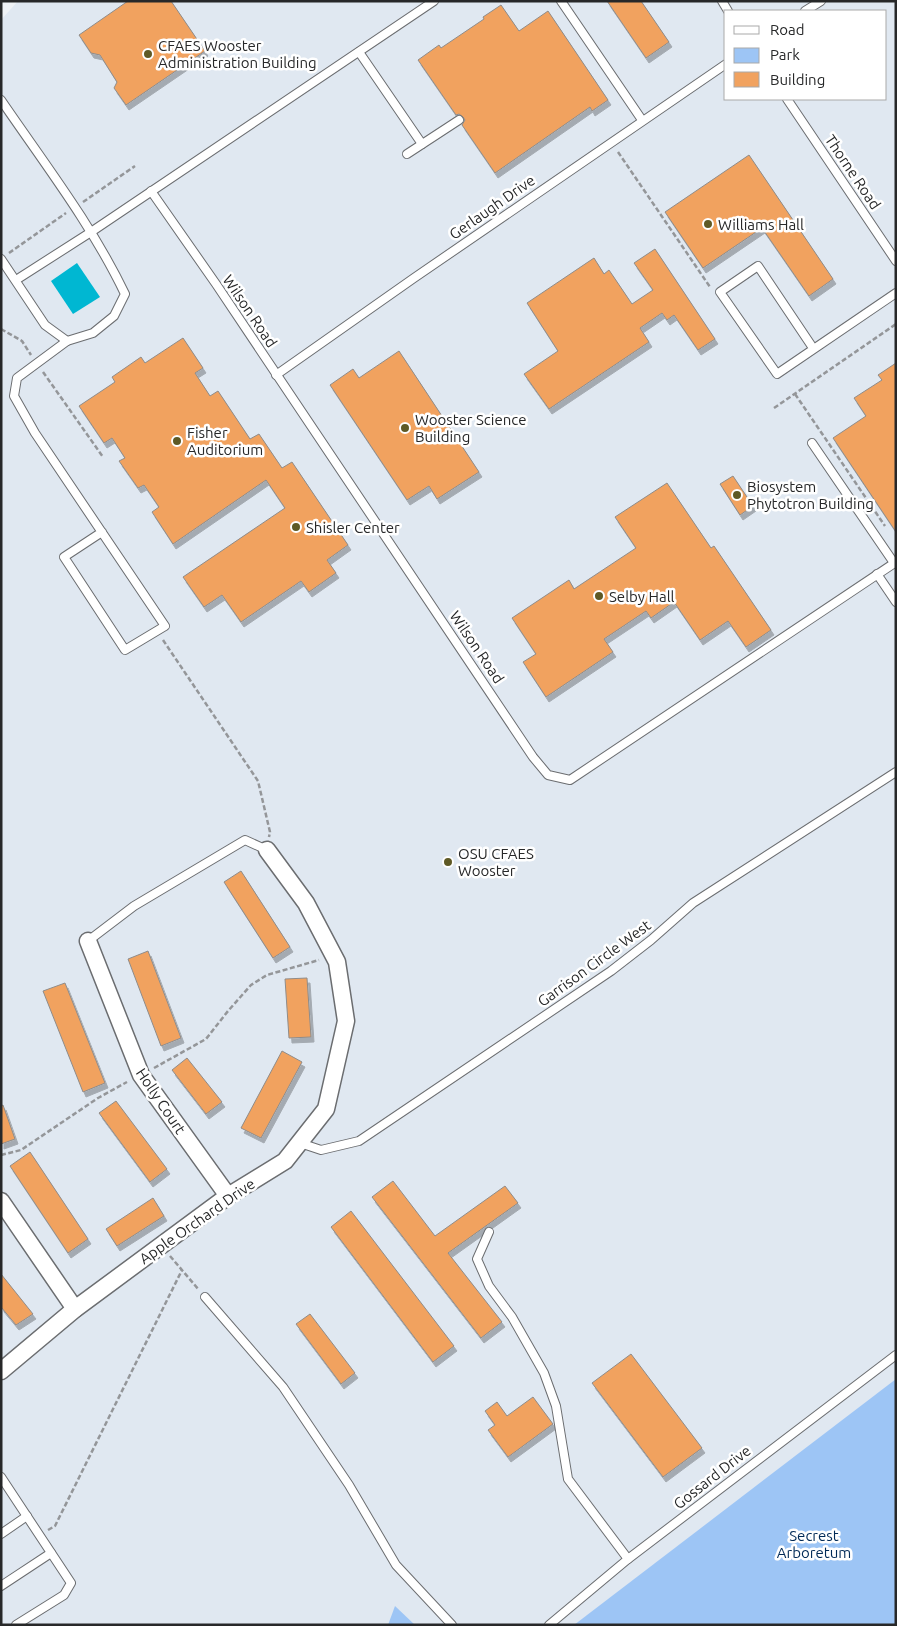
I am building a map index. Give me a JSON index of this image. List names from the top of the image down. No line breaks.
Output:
{"streets":{"street":["Holly Court","Apple Orchard Drive"],"lane":["Thorne Road","Gerlaugh Drive","Wilson Road","Garrison Circle West","Gossard Drive"]},"crossings":[["Gerlaugh Drive","Wilson Road"],["Garrison Circle West","Apple Orchard Drive"],["Holly Court","Apple Orchard Drive"]],"parks":["Secrest Arboretum"],"places":["CFAES Wooster Administration Building","Williams Hall","Wooster Science Building","Fisher Auditorium","Biosystem Phytotron Building","Shisler Center","Selby Hall","OSU CFAES Wooster"],"legend":["Road","Park","Building"]}
